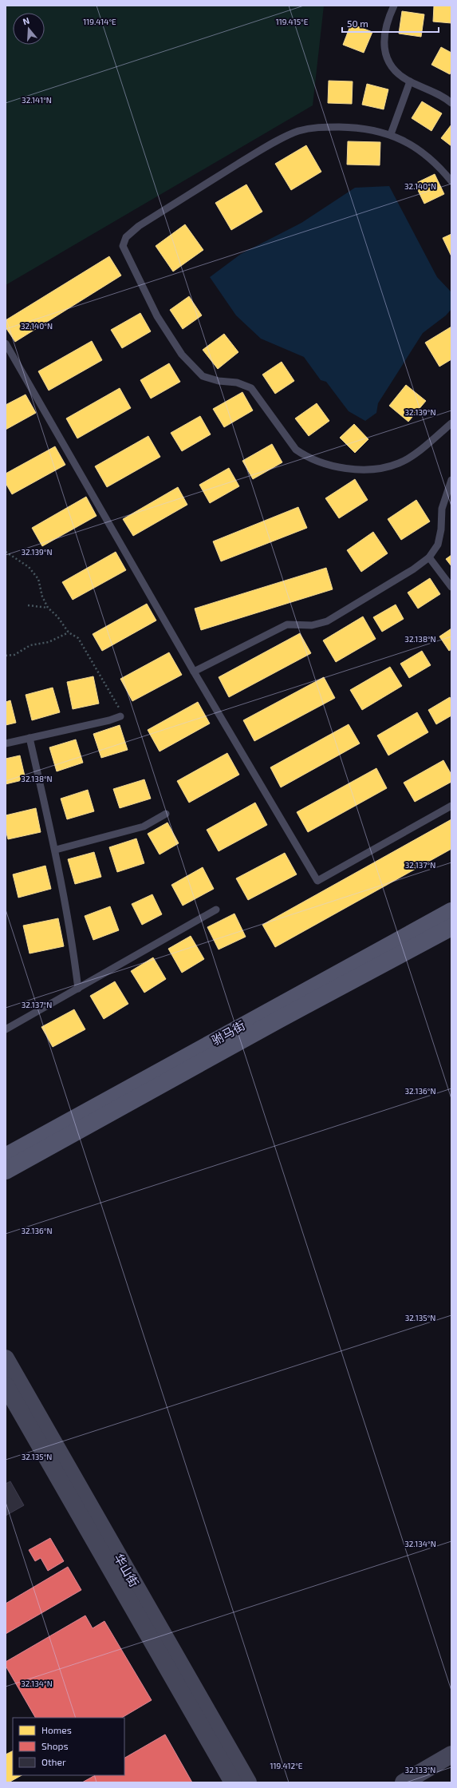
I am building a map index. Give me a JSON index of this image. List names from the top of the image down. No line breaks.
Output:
{"streets":{"main road":["驸马街"],"street":["华山街"]},"legend":["Homes","Shops","Other"],"scale_bar":"50 m","north":"top","coordinates":["119.414°E","119.415°E","32.141°N","32.140°N","32.139°N","32.138°N","32.137°N","32.136°N","32.135°N","32.134°N","119.412°E","32.133°N"]}
